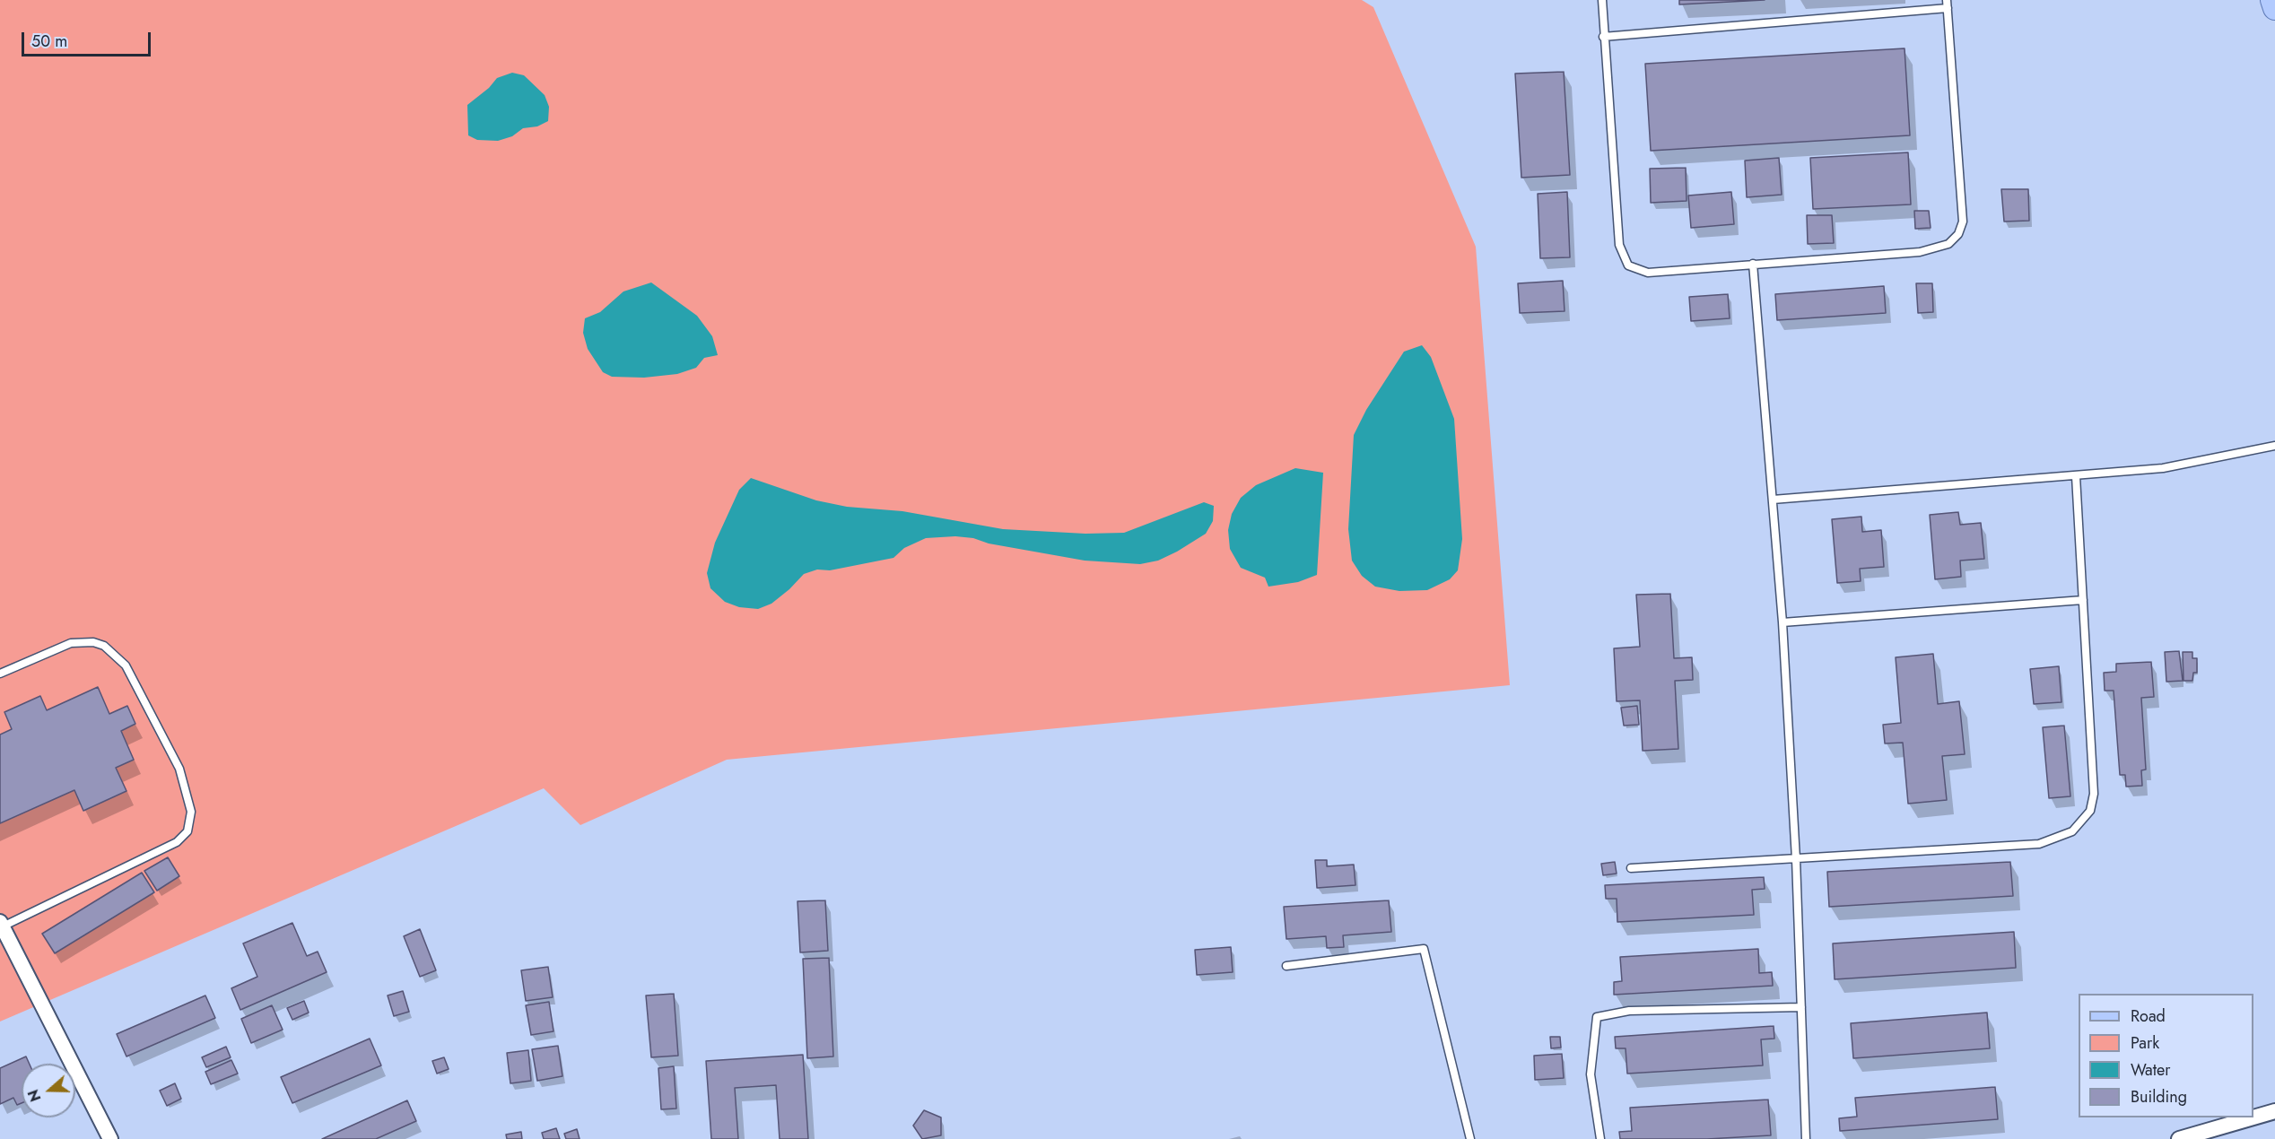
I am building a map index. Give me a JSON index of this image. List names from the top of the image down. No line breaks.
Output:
{"legend":["Road","Park","Water","Building"],"scale_bar":"50 m","north":"left"}
